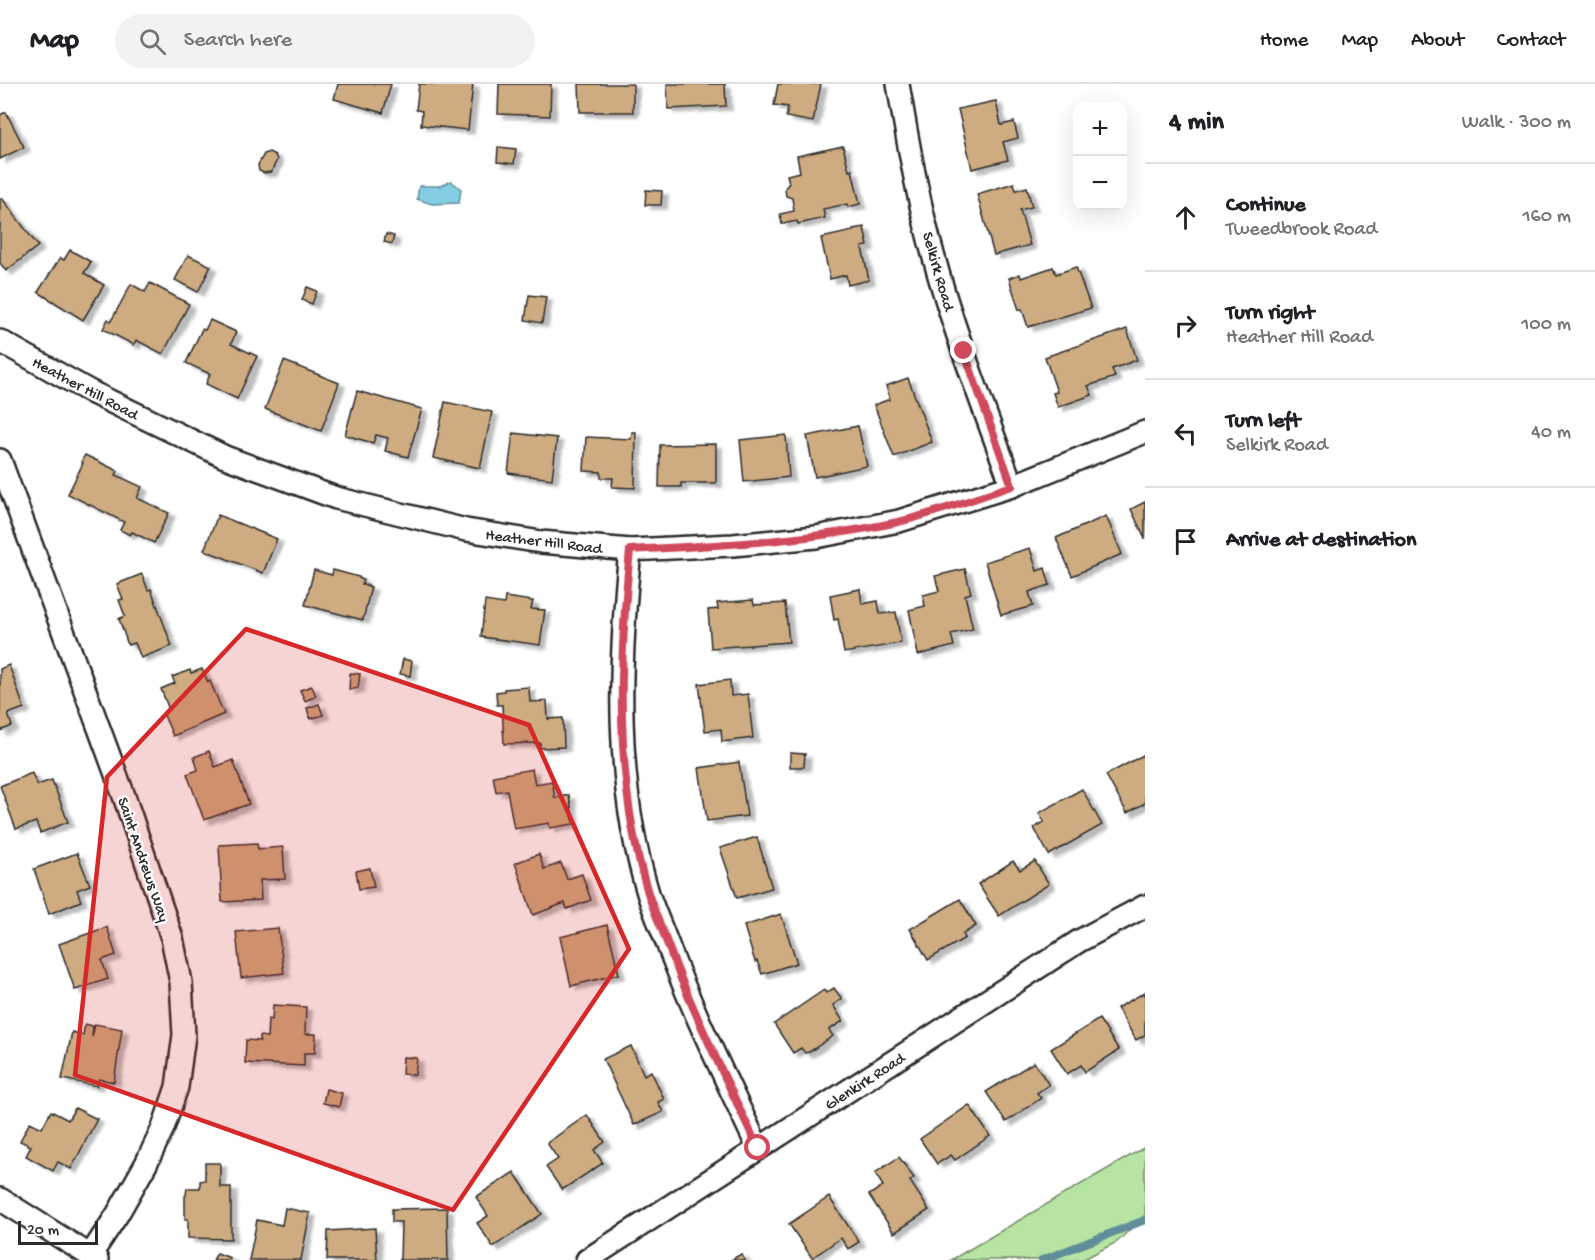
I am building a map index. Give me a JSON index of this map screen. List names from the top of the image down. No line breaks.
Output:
{"streets":{"street":["Selkirk Road","Heather Hill Road","Saint Andrews Way","Glenkirk Road"]},"crossings":[["Selkirk Road","Heather Hill Road"]],"scale_bar":"20 m","page":{"header":"Map","search":"Search here","nav":["Home","Map","About","Contact"],"heading":["4 min","Walk · 300 m"],"map_buttons":["+","−"],"list":[["Continue","Tweedbrook Road","160 m"],["Turn right","Heather Hill Road","100 m"],["Turn left","Selkirk Road","40 m"],"Arrive at destination"],"scale":"20 m"}}
